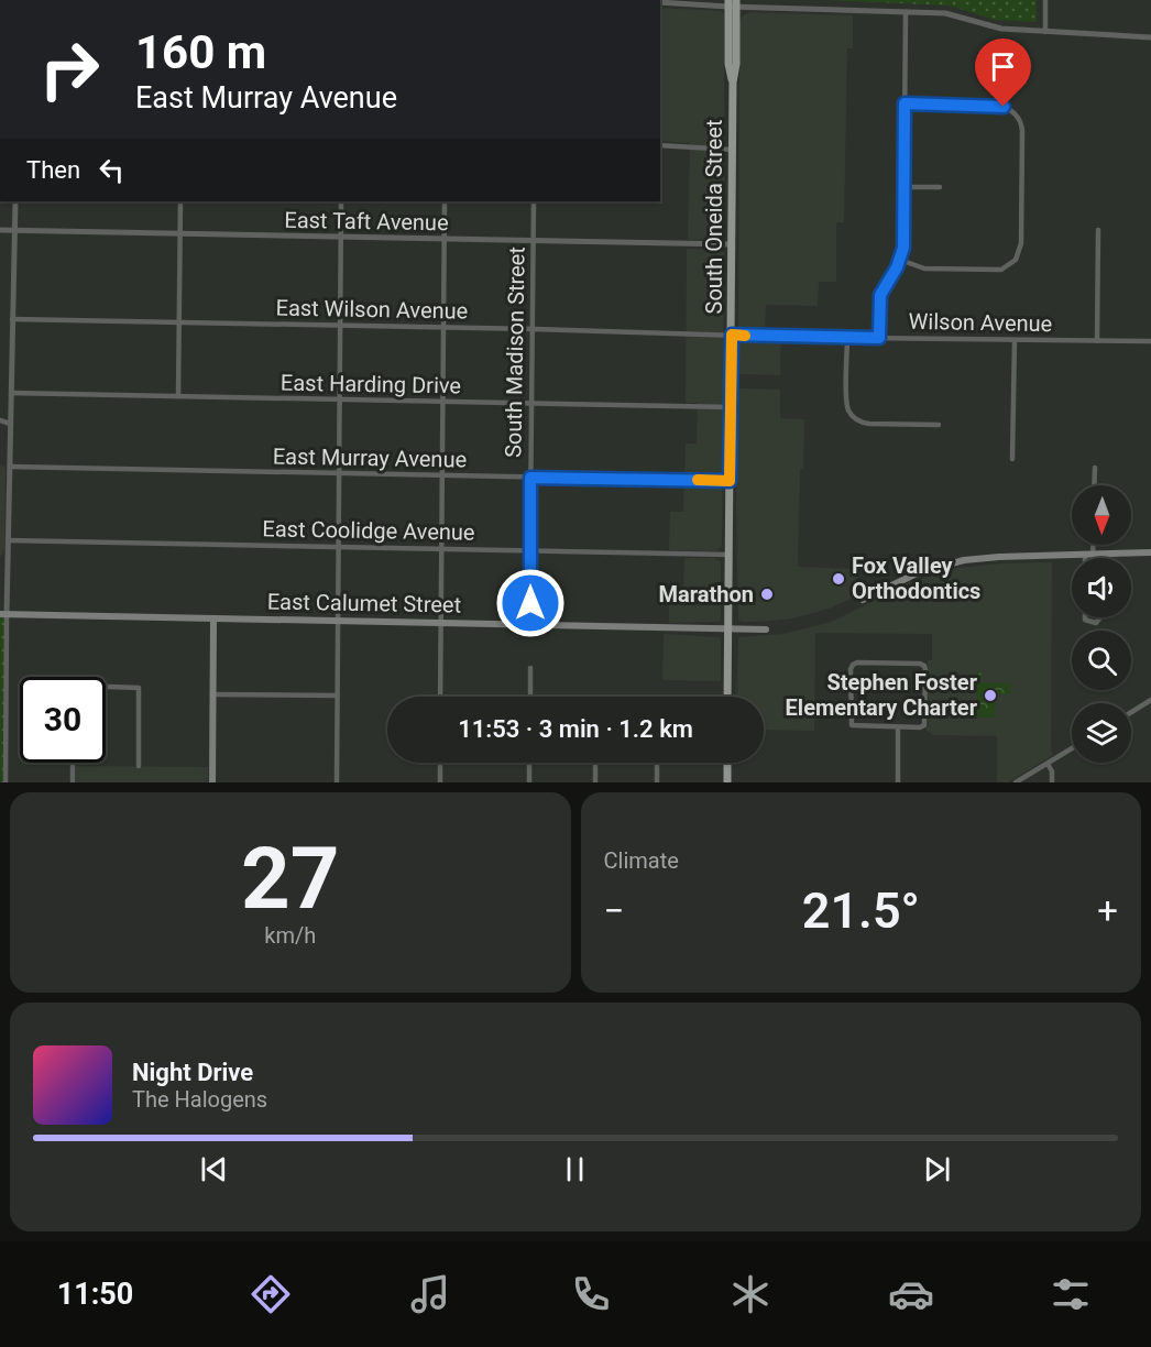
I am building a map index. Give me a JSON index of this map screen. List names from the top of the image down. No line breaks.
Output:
{"streets":{"main road":["South Oneida Street","East Calumet Street"],"street":["East Taft Avenue","East Wilson Avenue","Wilson Avenue","South Madison Street","East Harding Drive","East Murray Avenue","East Coolidge Avenue"]},"crossings":[["South Oneida Street","East Taft Avenue"],["South Oneida Street","East Wilson Avenue"],["South Oneida Street","Wilson Avenue"],["South Oneida Street","East Harding Drive"],["South Oneida Street","East Murray Avenue"],["South Oneida Street","East Coolidge Avenue"],["South Oneida Street","East Calumet Street"],["East Taft Avenue","South Madison Street"],["East Wilson Avenue","Wilson Avenue"],["East Wilson Avenue","South Madison Street"],["South Madison Street","East Harding Drive"],["South Madison Street","East Murray Avenue"],["South Madison Street","East Coolidge Avenue"],["South Madison Street","East Calumet Street"]],"places":["Fox Valley Orthodontics","Marathon","Stephen Foster Elementary Charter"],"north":"bottom","page":{"turn":["160 m","East Murray Avenue"],"then":"Then","limit":"30","trip":"11:53 · 3 min · 1.2 km","tile":[["27","km/h"],"Climate"],"heat":["−","21.5°","+"],"song":["Night Drive","The Halogens"],"tabs":"11:50"}}
